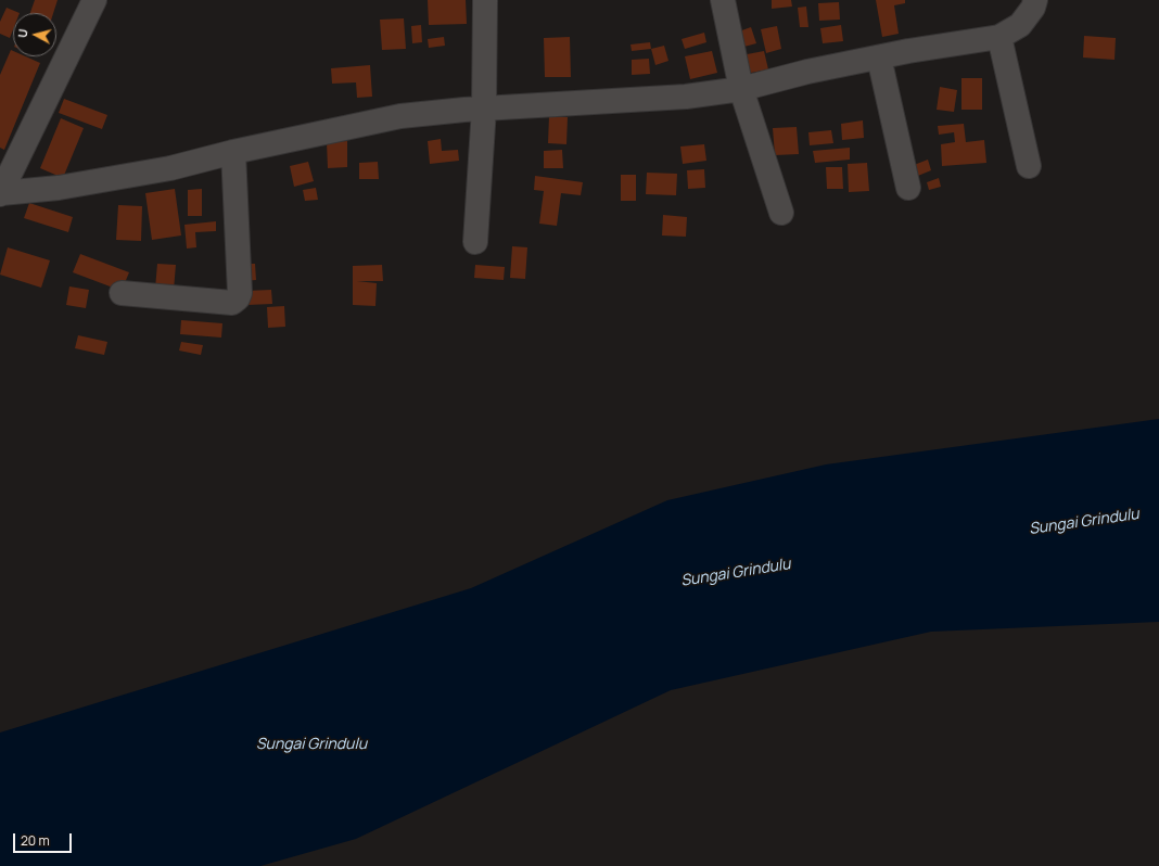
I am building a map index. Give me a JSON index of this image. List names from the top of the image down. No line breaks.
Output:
{"water":["Sungai Grindulu"],"scale_bar":"20 m","north":"left"}
